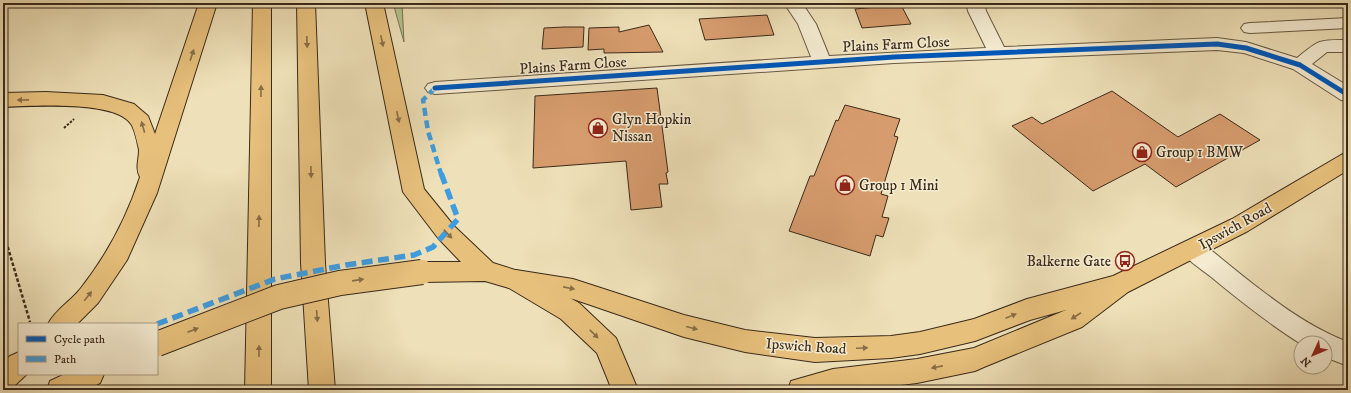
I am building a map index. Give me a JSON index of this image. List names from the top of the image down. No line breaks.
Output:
{"streets":{"main road":["Ipswich Road"],"street":["Plains Farm Close"]},"places":{"shop":["Glyn Hopkin Nissan","Group 1 BMW","Group 1 Mini"],"bus stop":["Balkerne Gate"]},"legend":["Cycle path","Path"],"north":"bottom left"}
